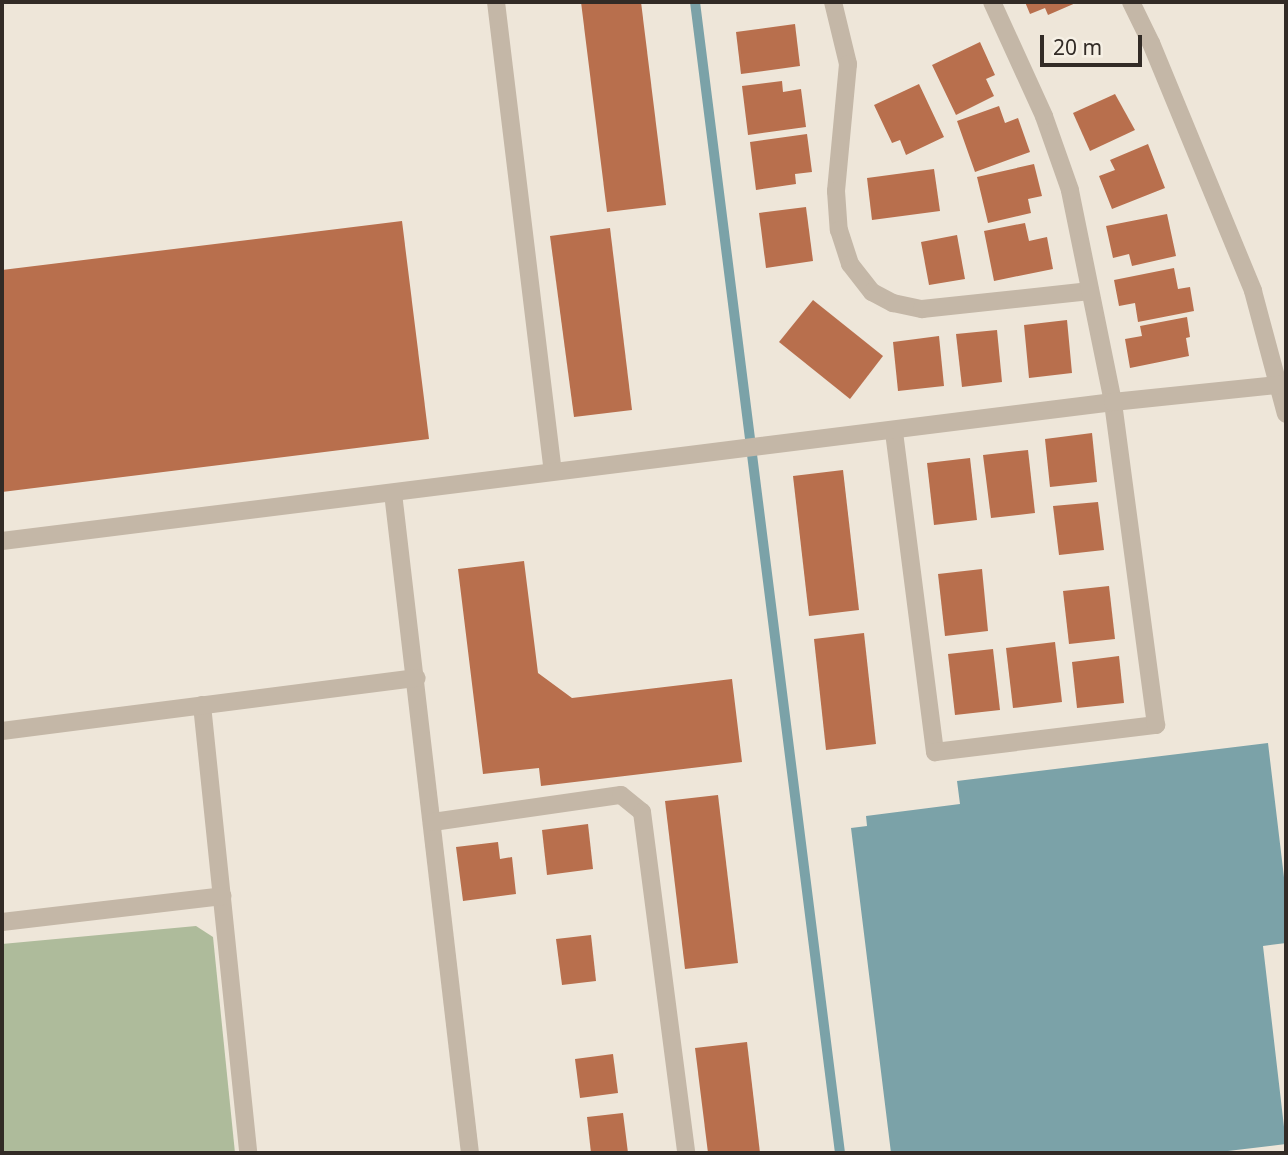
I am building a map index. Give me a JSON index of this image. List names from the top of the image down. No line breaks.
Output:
{"scale_bar":"20 m"}
